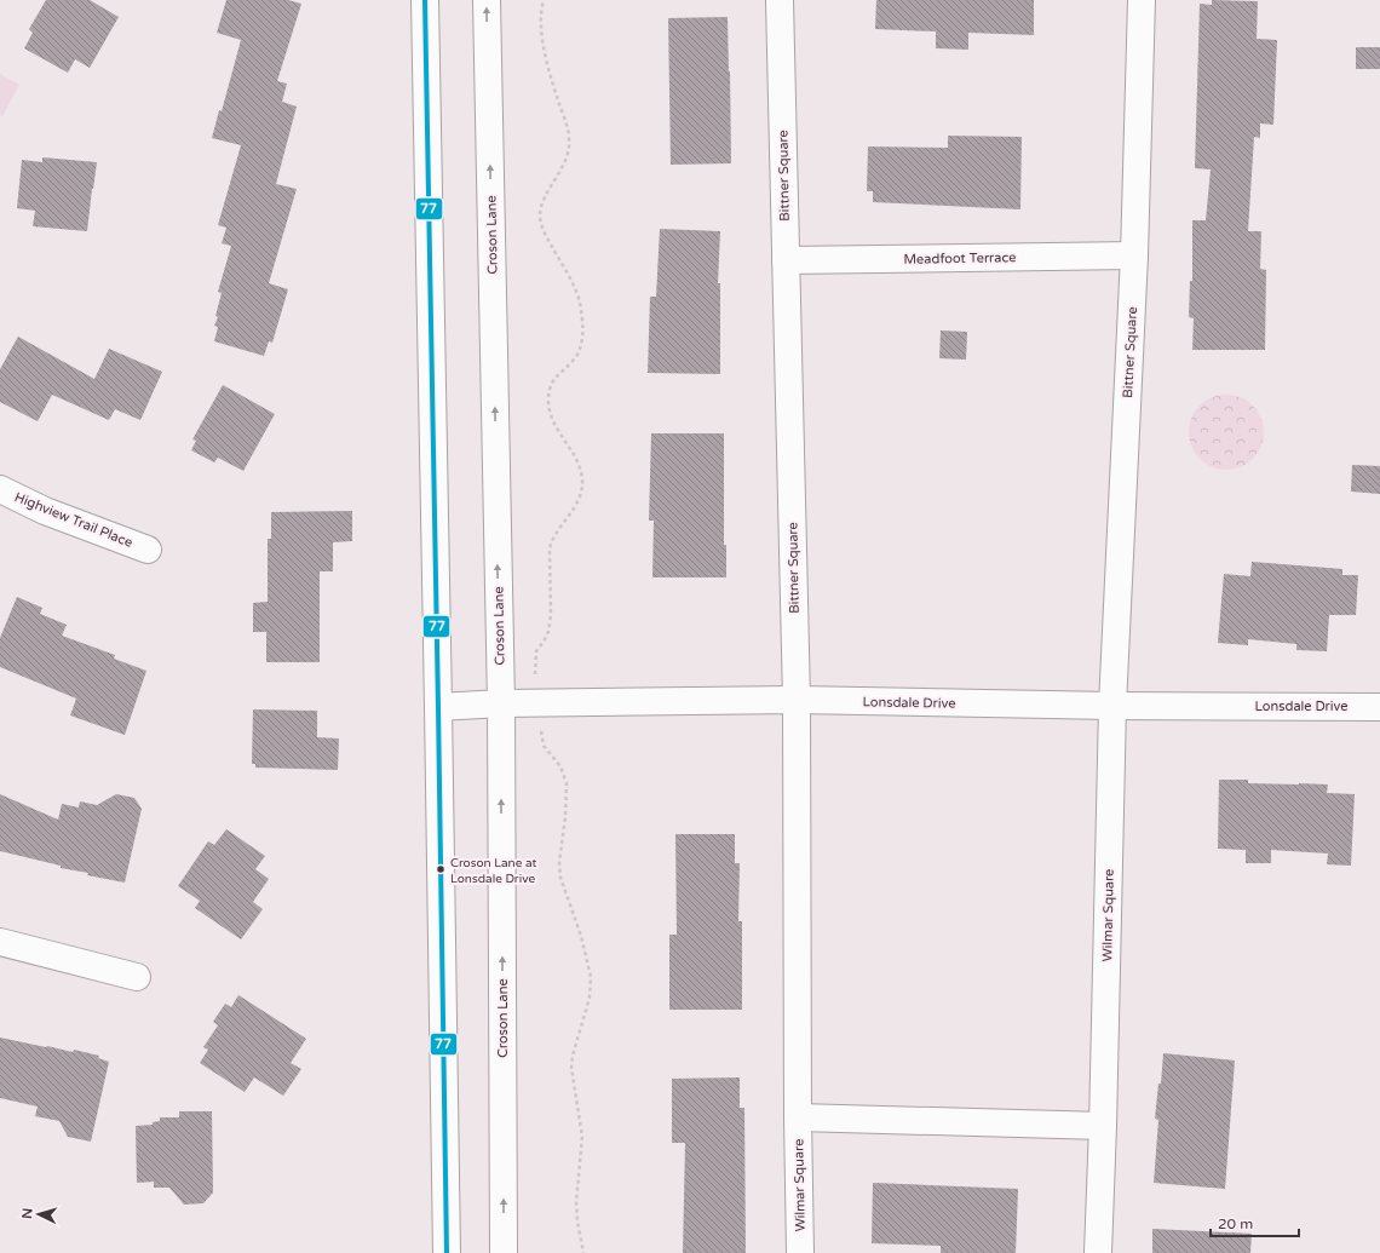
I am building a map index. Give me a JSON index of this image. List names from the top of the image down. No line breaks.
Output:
{"streets":{"street":["Bittner Square","Croson Lane","Meadfoot Terrace","Highview Trail Place","Lonsdale Drive","Wilmar Square"]},"crossings":[["Bittner Square","Meadfoot Terrace"],["Bittner Square","Lonsdale Drive"],["Bittner Square","Wilmar Square"],["Croson Lane","Lonsdale Drive"],["Lonsdale Drive","Wilmar Square"]],"places":["Croson Lane at Lonsdale Drive"],"lines":["transit line 77"],"scale_bar":"20 m","north":"left"}
